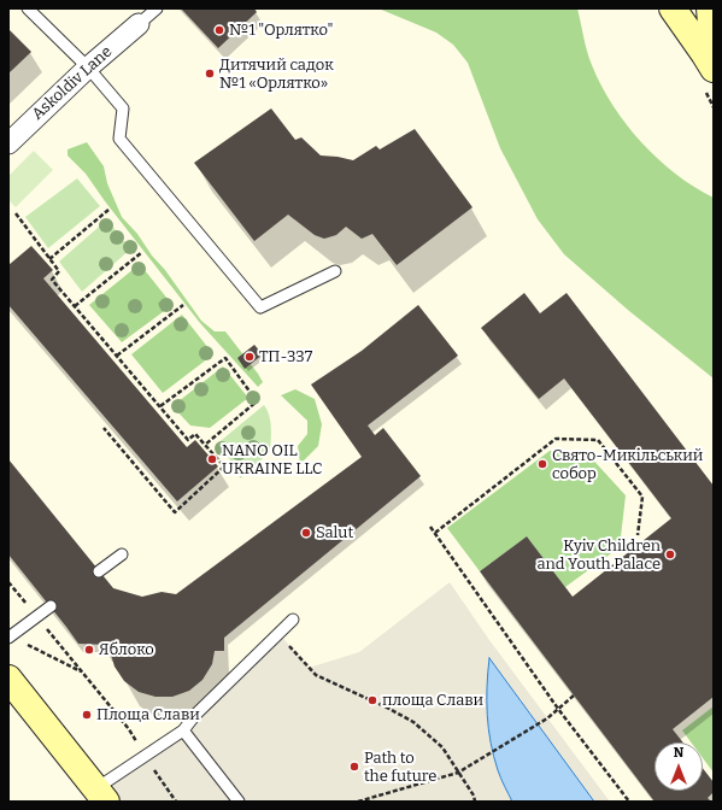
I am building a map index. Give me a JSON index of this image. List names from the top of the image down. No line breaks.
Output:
{"streets":{"street":["Askoldiv Lane"]},"places":["№1 \"Орлятко\"","Дитячий садок №1 «Орлятко»","ТП-337","NANO OIL UKRAINE LLC","Свято-Микільський собор","Salut","Kyiv Children and Youth Palace","Яблоко","площа Слави","Площа Слави","Path to the future"],"north":"top"}
